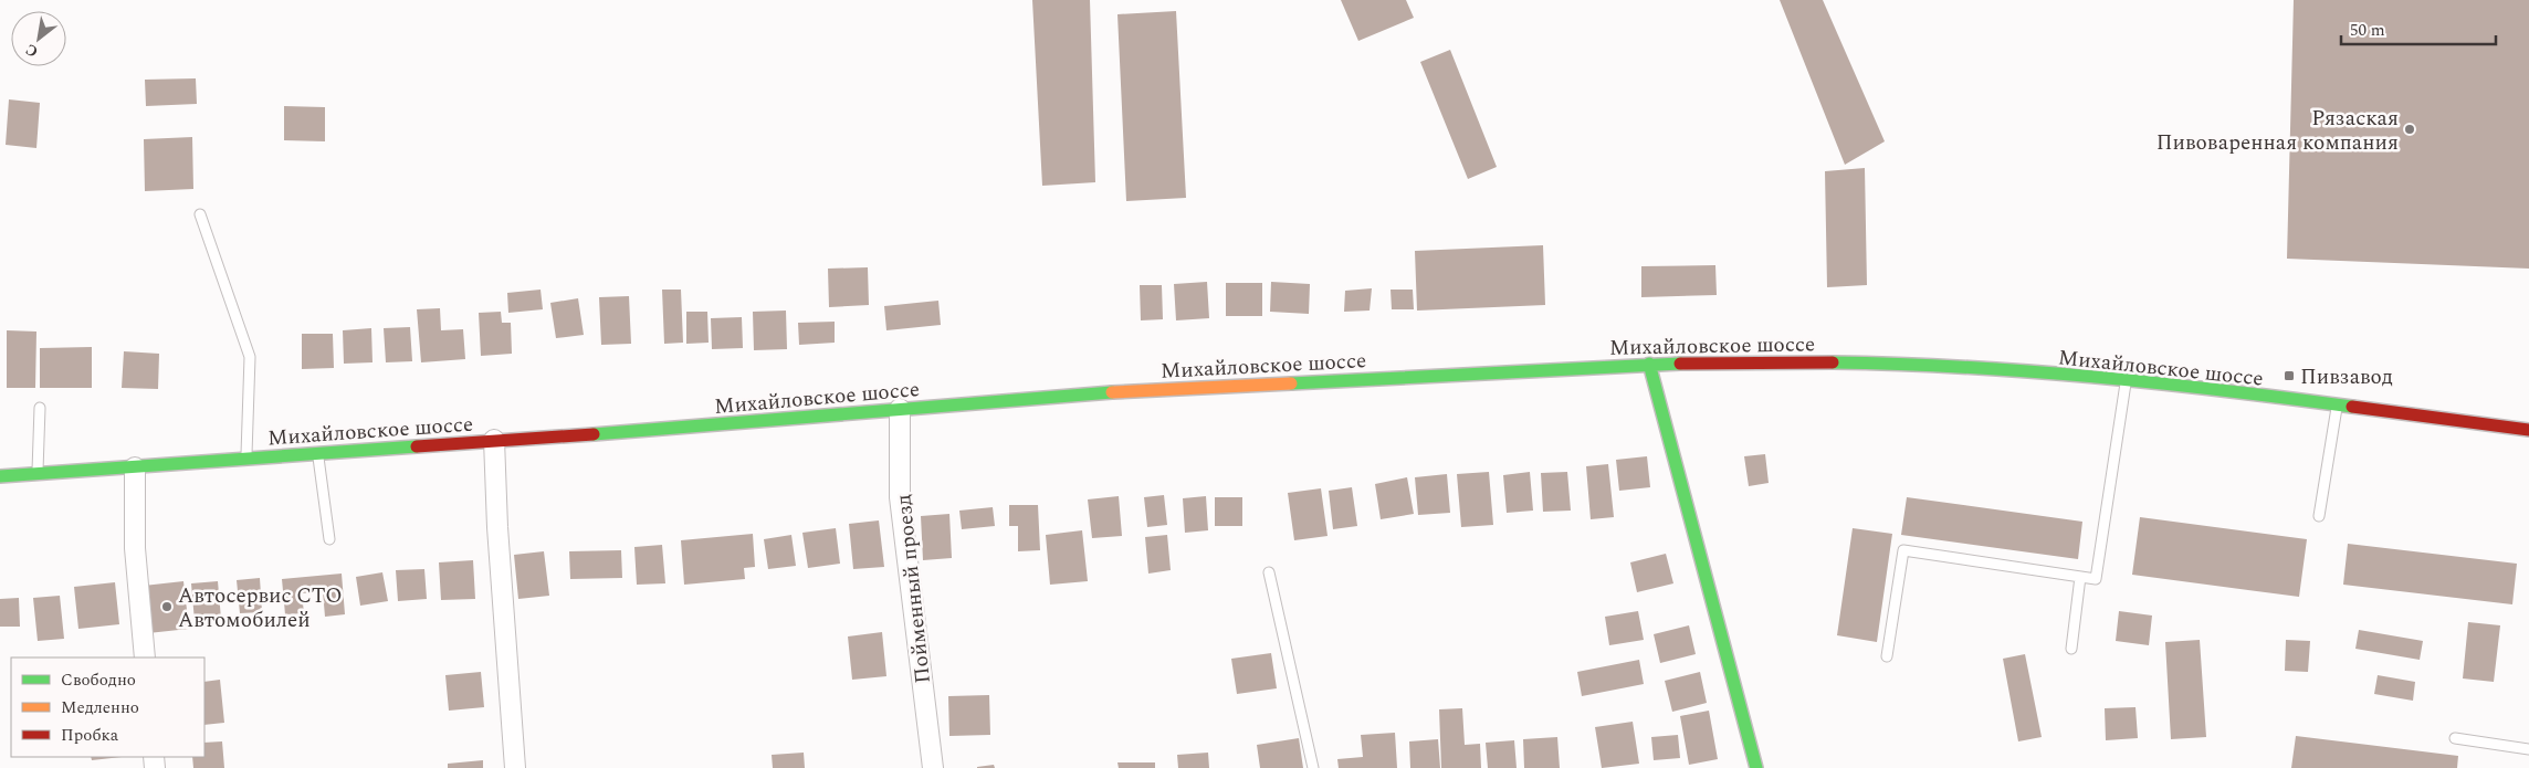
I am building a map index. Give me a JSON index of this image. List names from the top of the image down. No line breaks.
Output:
{"streets":{"main road":["Михайловское шоссе"],"street":["Пойменный проезд"]},"crossings":[["Михайловское шоссе","Пойменный проезд"]],"places":{"other":["Рязаская Пивоваренная компания","Автосервис СТО Автомобилей"],"transit":["Пивзавод"]},"legend":["Свободно","Медленно","Пробка"],"scale_bar":"50 m","north":"bottom left"}
